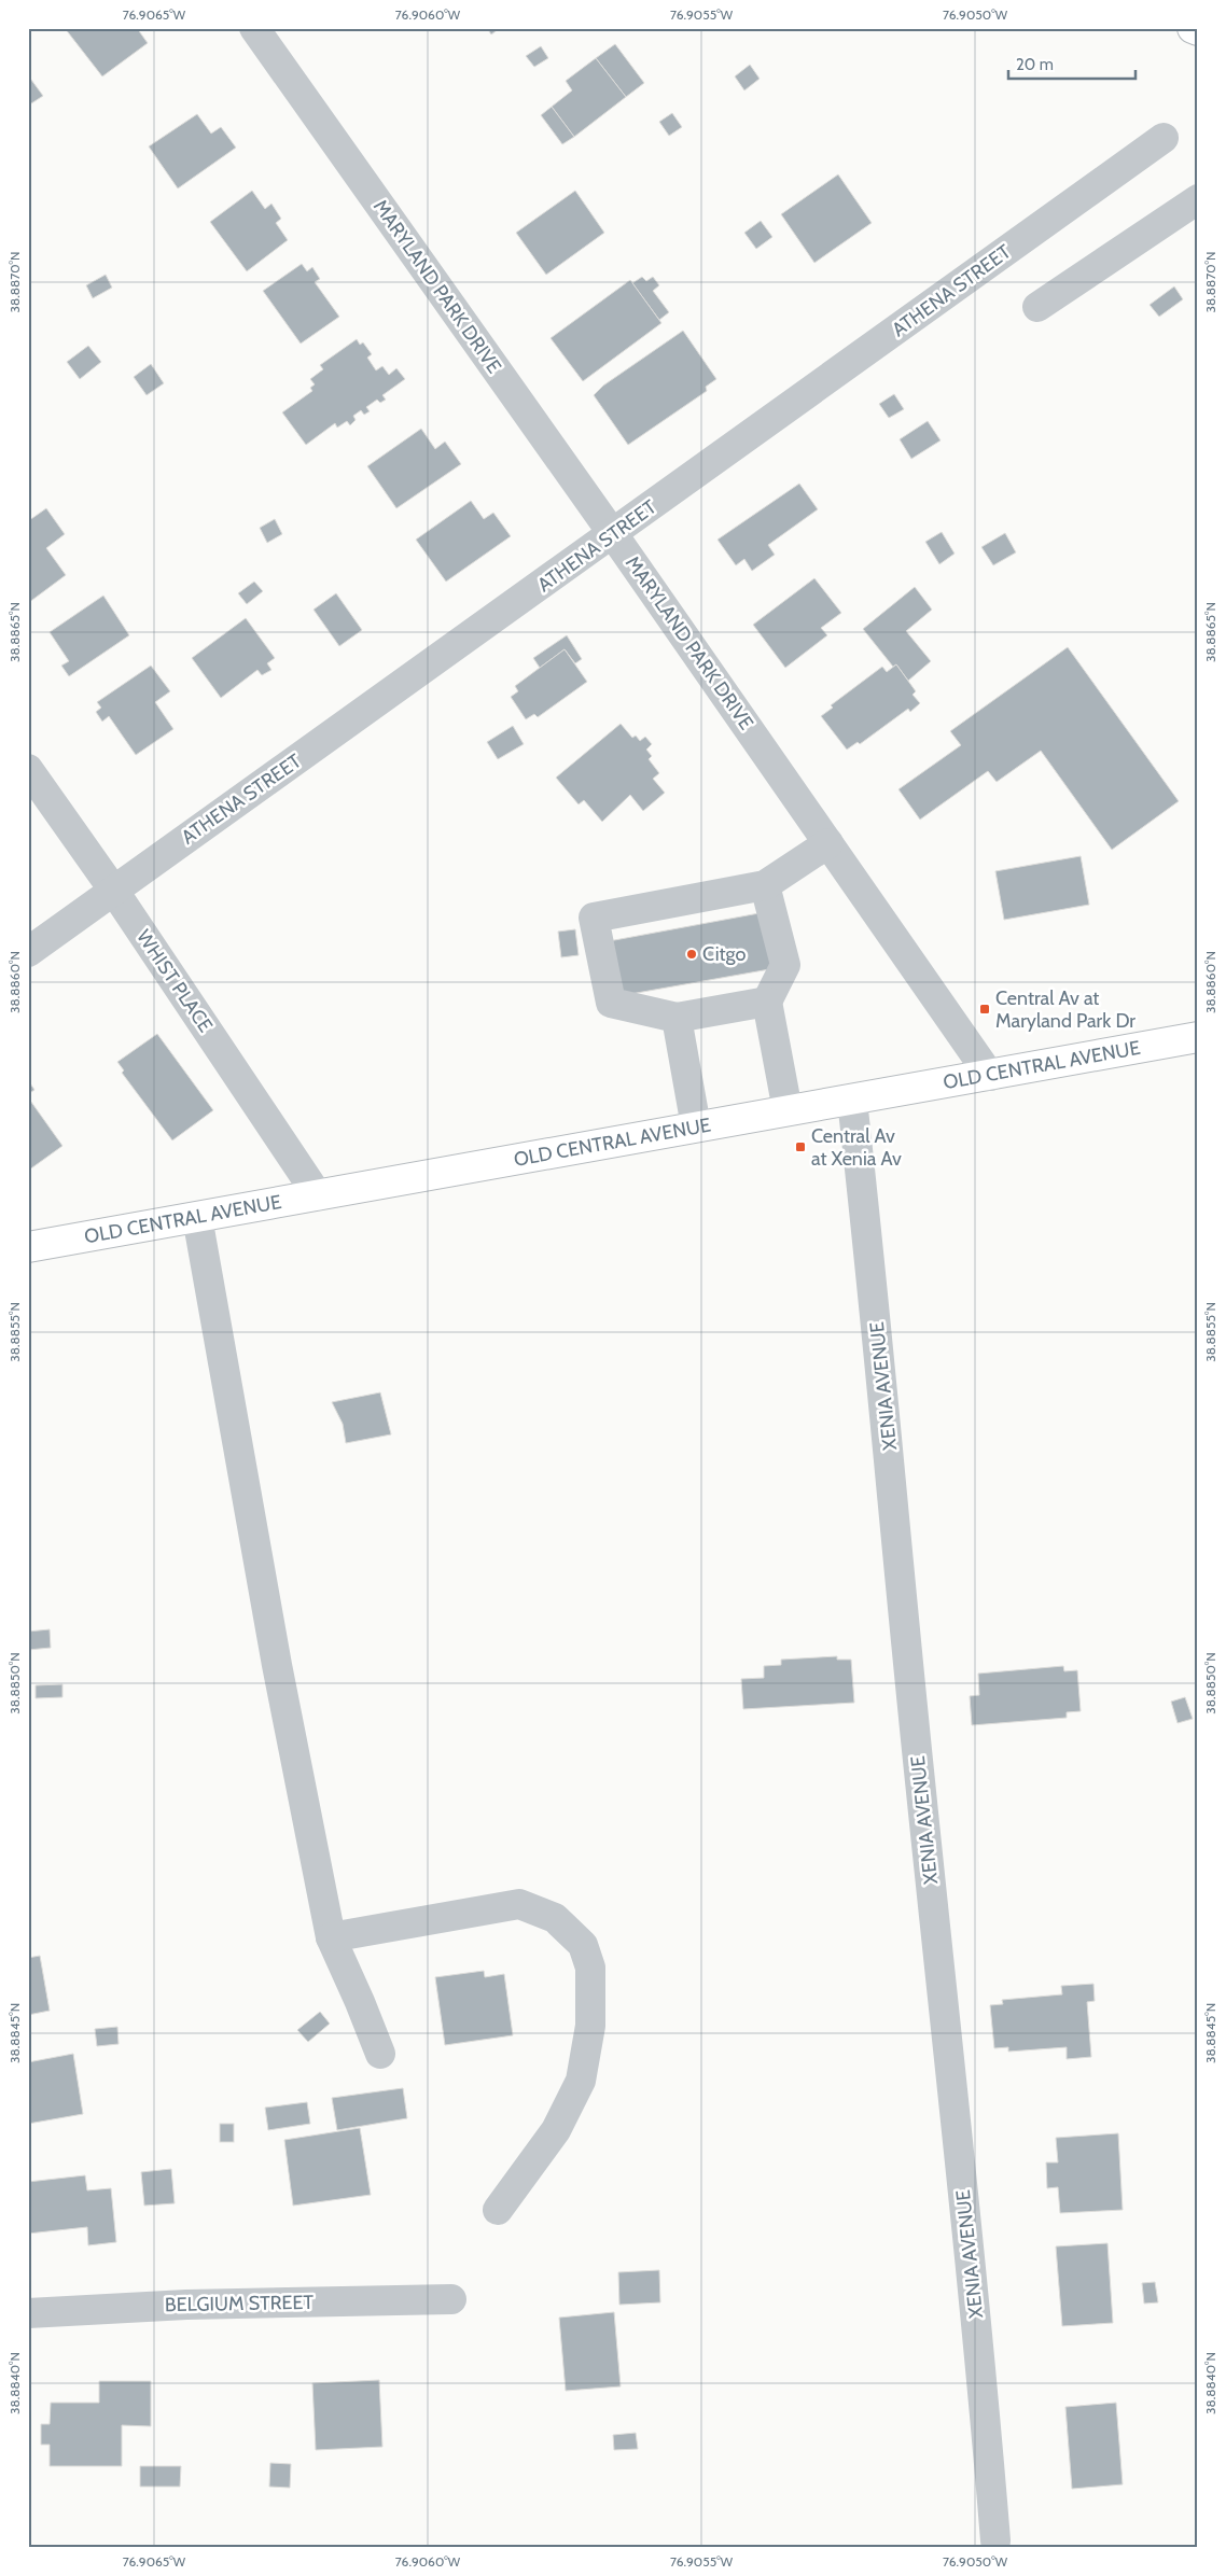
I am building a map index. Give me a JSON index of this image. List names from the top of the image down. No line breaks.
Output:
{"streets":{"main road":["OLD CENTRAL AVENUE"],"street":["MARYLAND PARK DRIVE","ATHENA STREET","WHIST PLACE","XENIA AVENUE","BELGIUM STREET"]},"crossings":[["MARYLAND PARK DRIVE","ATHENA STREET"],["MARYLAND PARK DRIVE","OLD CENTRAL AVENUE"],["ATHENA STREET","WHIST PLACE"],["WHIST PLACE","OLD CENTRAL AVENUE"],["OLD CENTRAL AVENUE","XENIA AVENUE"]],"places":{"other":["Citgo"],"transit":["Central Av at Maryland Park Dr","Central Av at Xenia Av"]},"scale_bar":"20 m","coordinates":["76.9065°W","76.9060°W","76.9055°W","76.9050°W","38.8870°N","38.8865°N","38.8860°N","38.8855°N","38.8850°N","38.8845°N","38.8840°N"]}
